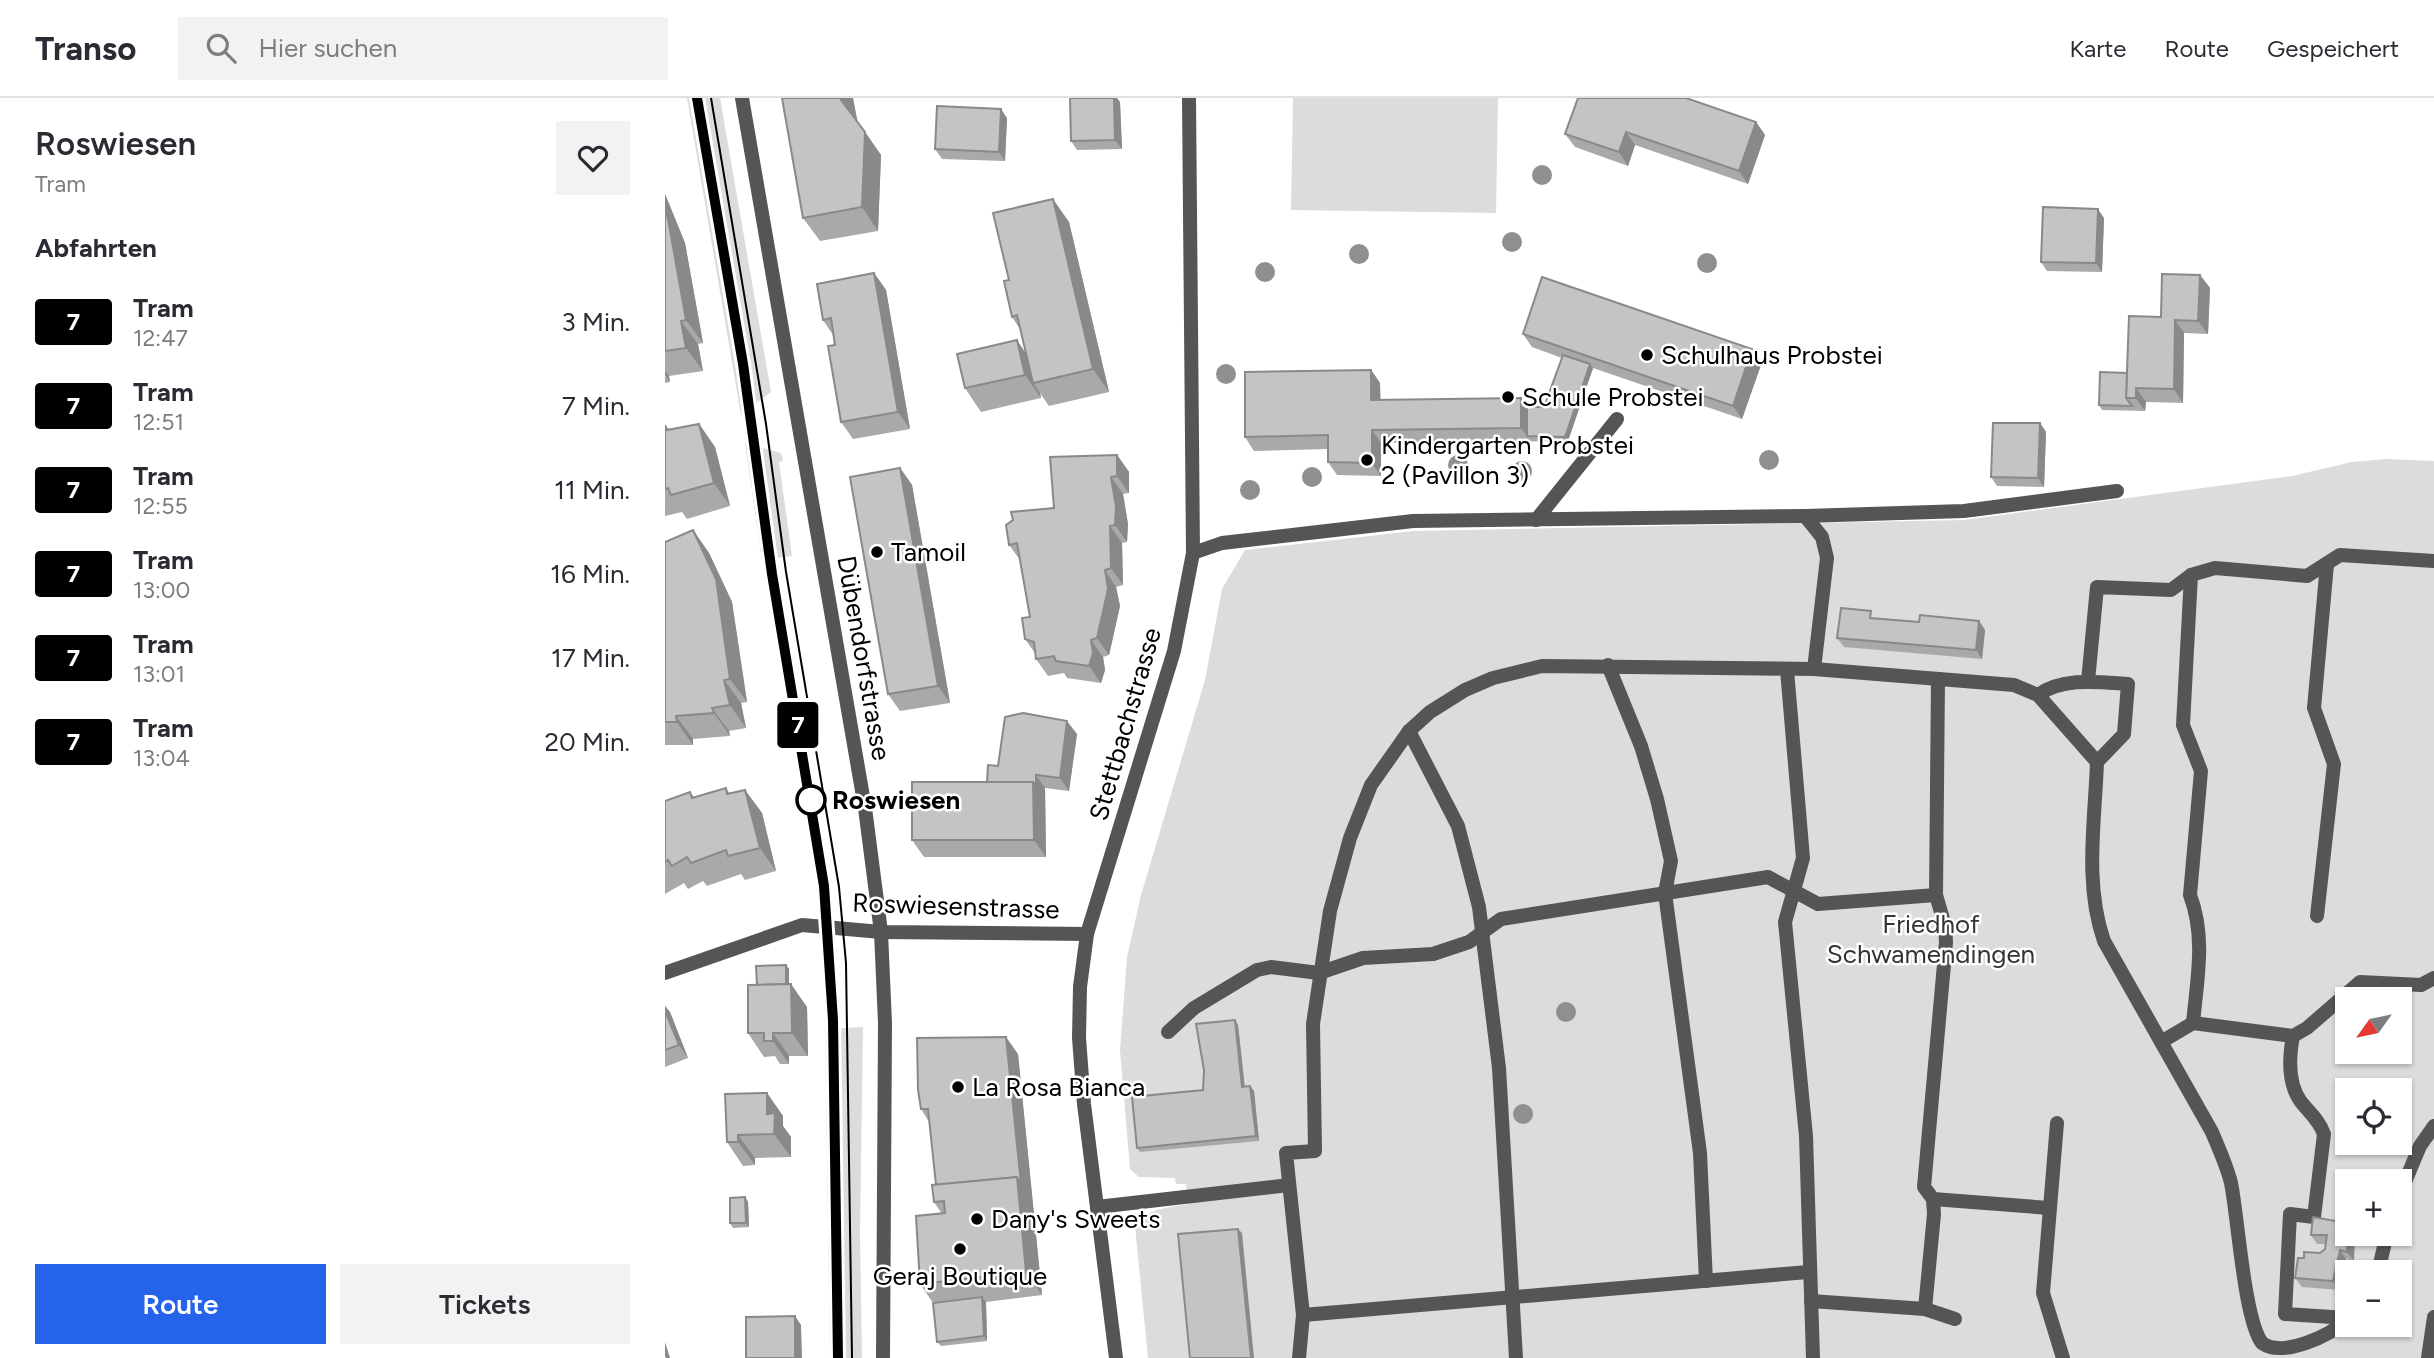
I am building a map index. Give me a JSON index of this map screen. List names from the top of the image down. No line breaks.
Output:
{"streets":{"street":["Dübendorfstrasse","Stettbachstrasse","Roswiesenstrasse"]},"crossings":[["Dübendorfstrasse","Roswiesenstrasse"],["Stettbachstrasse","Roswiesenstrasse"]],"parks":["Friedhof Schwamendingen"],"places":["Schulhaus Probstei","Schule Probstei","Kindergarten Probstei 2 (Pavillon 3)","Tamoil","Roswiesen","La Rosa Bianca","Dany's Sweets","Geraj Boutique"],"lines":["tram line 7"],"north":"bottom left","page":{"header":"Transo","search":"Hier suchen","nav":["Karte","Route","Gespeichert"],"heading":[["Roswiesen","Tram"],"Abfahrten"],"on_map":"7","list":[{"mark":"7","name":"Tram","note":"12:47","value":"3 Min."},{"mark":"7","name":"Tram","note":"12:51","value":"7 Min."},{"mark":"7","name":"Tram","note":"12:55","value":"11 Min."},{"mark":"7","name":"Tram","note":"13:00","value":"16 Min."},{"mark":"7","name":"Tram","note":"13:01","value":"17 Min."},{"mark":"7","name":"Tram","note":"13:04","value":"20 Min."}],"map_buttons":["+","−"],"buttons":["Route","Tickets"]}}
